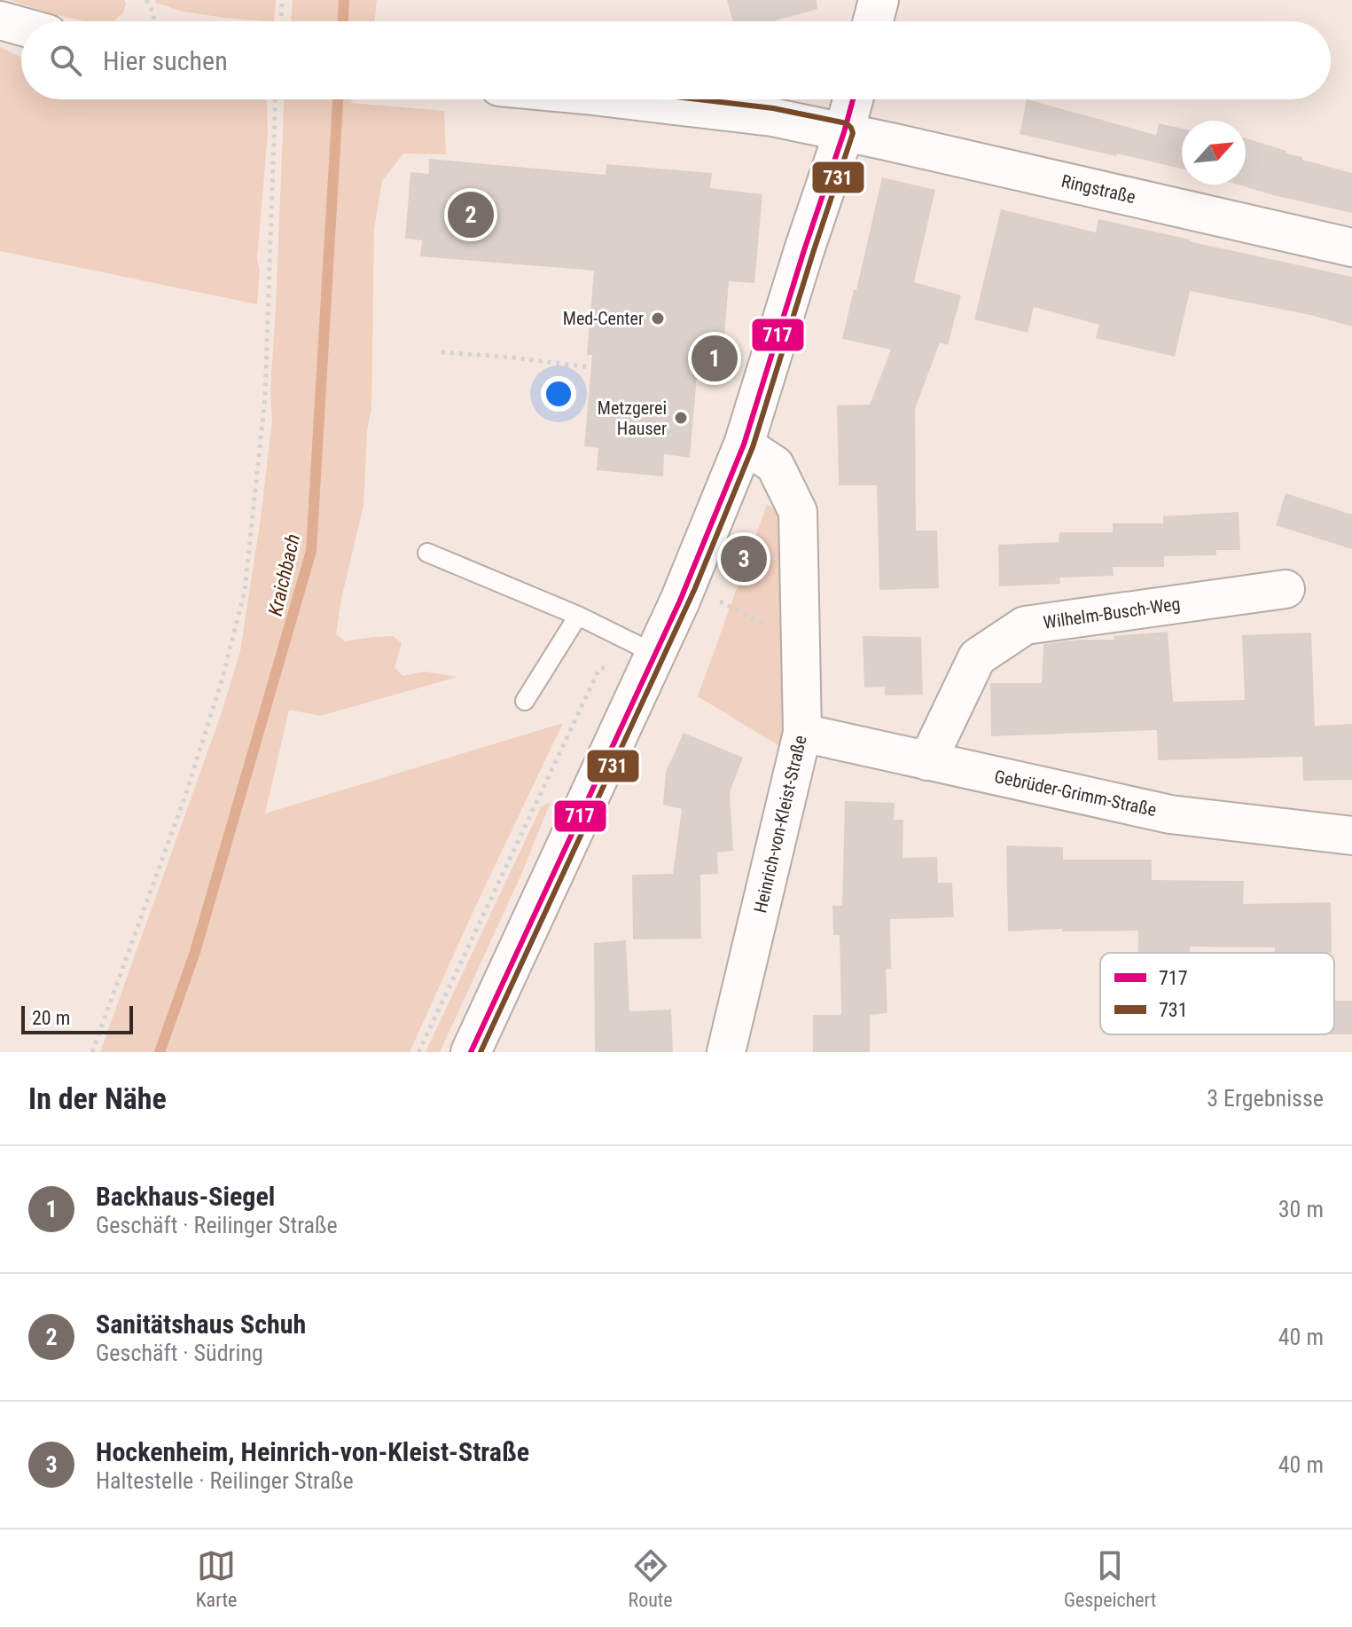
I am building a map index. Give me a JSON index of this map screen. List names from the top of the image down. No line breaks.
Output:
{"streets":{"street":["Ringstraße","Wilhelm-Busch-Weg","Gebrüder-Grimm-Straße","Heinrich-von-Kleist-Straße"]},"crossings":[["Wilhelm-Busch-Weg","Gebrüder-Grimm-Straße"],["Gebrüder-Grimm-Straße","Heinrich-von-Kleist-Straße"]],"water":["Kraichbach"],"places":["Med-Center","Metzgerei Hauser"],"lines":["transit line 717","transit line 731"],"legend":["717","731"],"scale_bar":"20 m","north":"top right","page":{"search":"Hier suchen","pins":["2","1","3"],"scale":"20 m","heading":["In der Nähe","3 Ergebnisse"],"list":[{"mark":"1","name":"Backhaus-Siegel","note":"Geschäft · Reilinger Straße","value":"30 m"},{"mark":"2","name":"Sanitätshaus Schuh","note":"Geschäft · Südring","value":"40 m"},{"mark":"3","name":"Hockenheim, Heinrich-von-Kleist-Straße","note":"Haltestelle · Reilinger Straße","value":"40 m"}],"nav":["Karte","Route","Gespeichert"]}}
